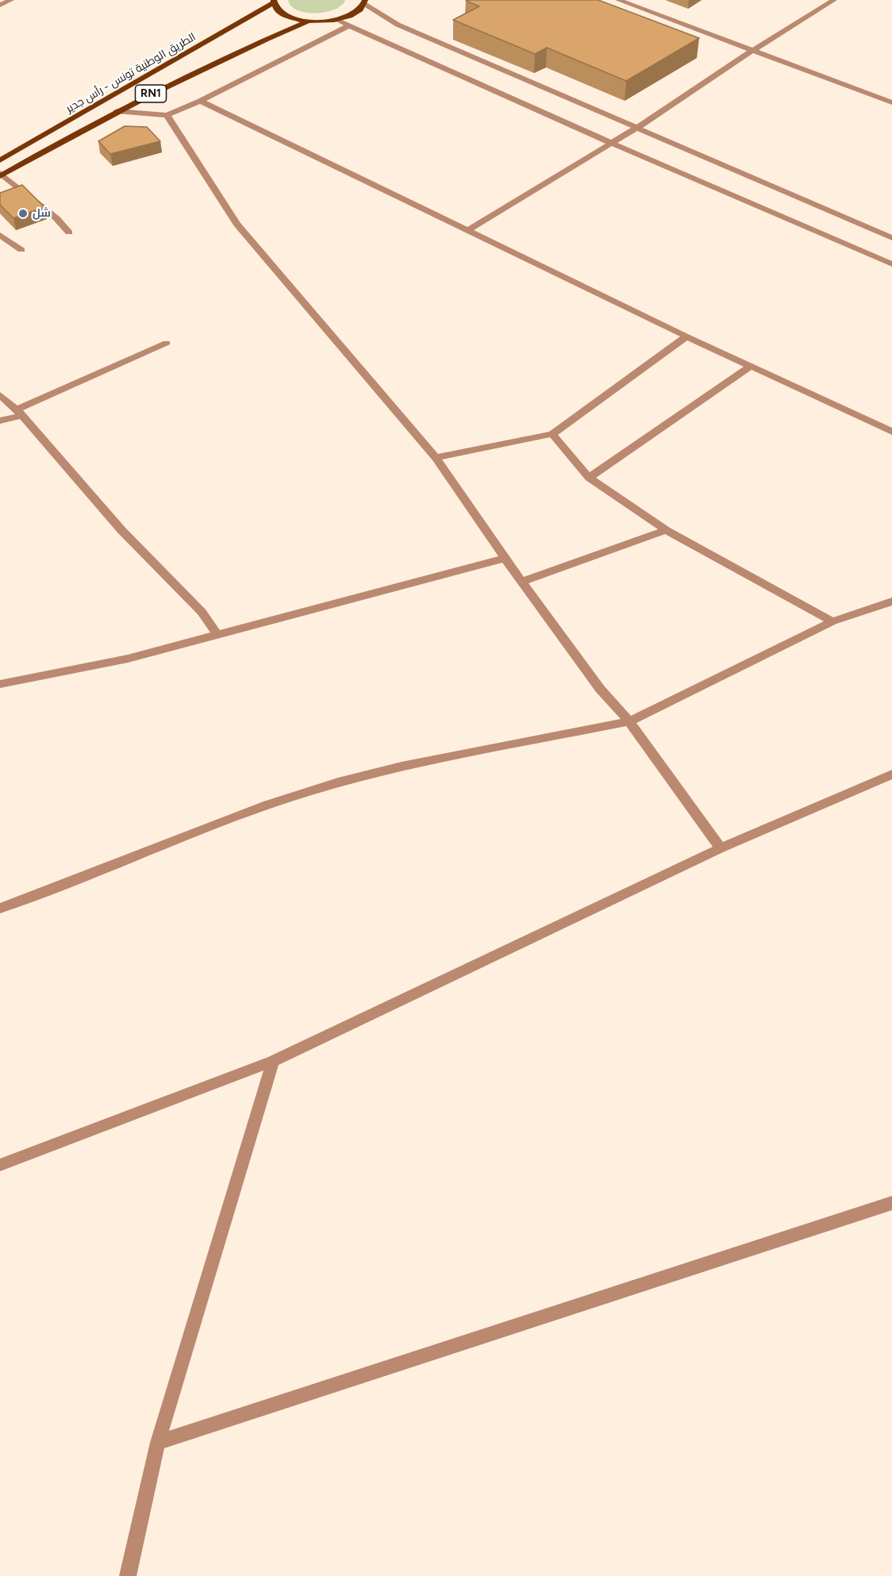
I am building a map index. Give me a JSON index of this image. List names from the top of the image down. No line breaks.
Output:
{"streets":{"main road":["الطريق الوطنية تونس - رأس جدير","RN1"]},"crossings":[["الطريق الوطنية تونس - رأس جدير","RN1"]],"places":["شل"]}
